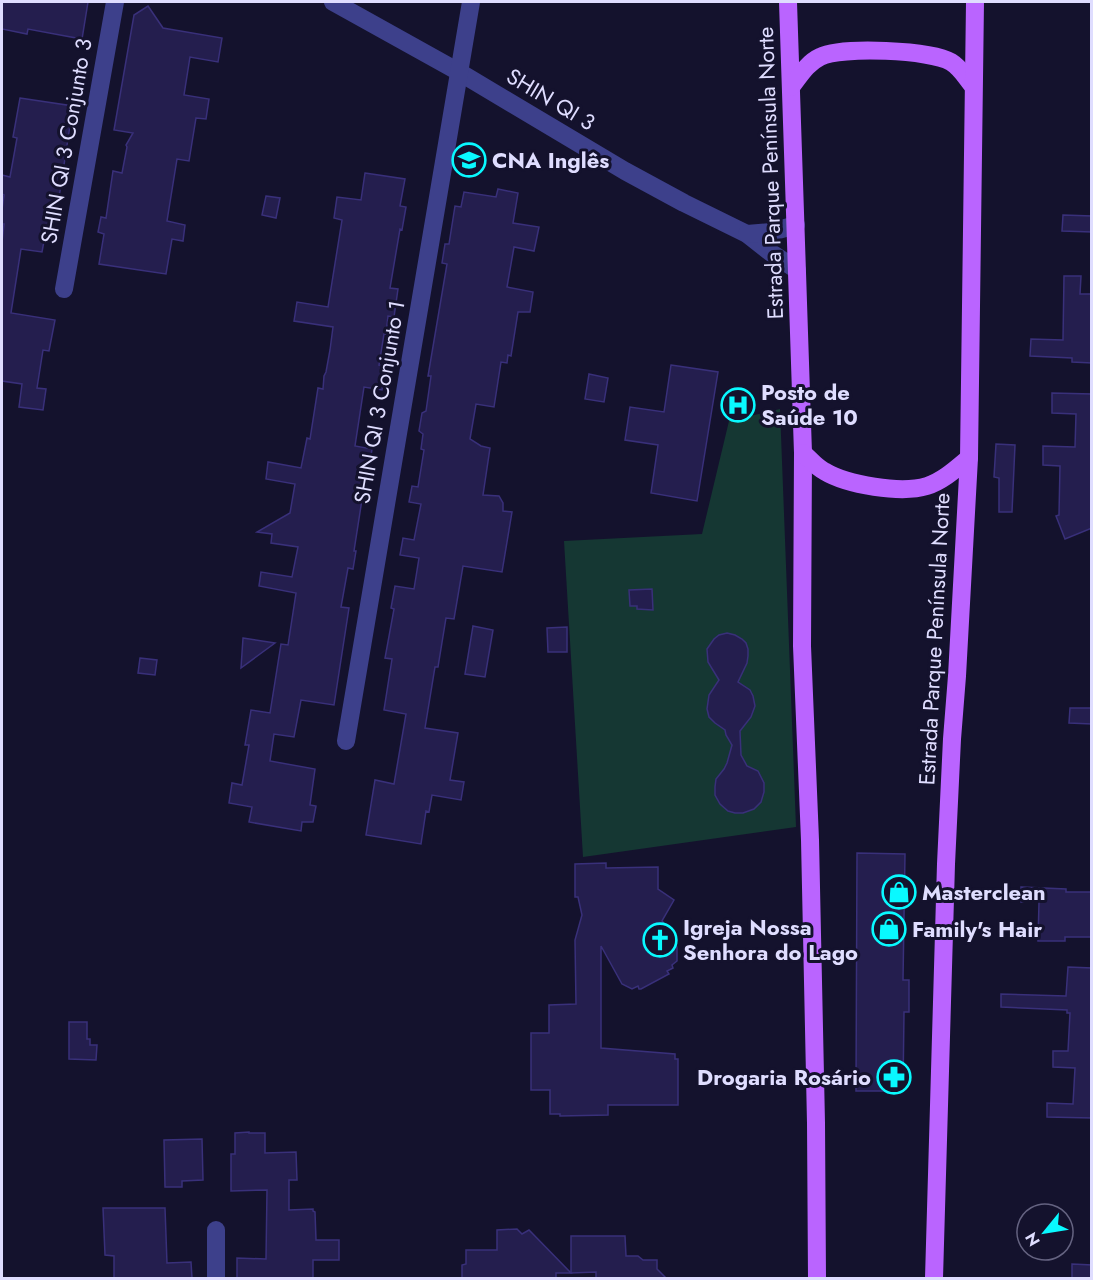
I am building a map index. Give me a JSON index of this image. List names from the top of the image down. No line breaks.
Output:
{"streets":{"main road":["Estrada Parque Península Norte"],"street":["SHIN QI 3","SHIN QI 3 Conjunto 3","SHIN QI 3 Conjunto 1"]},"crossings":[["SHIN QI 3","Estrada Parque Península Norte"],["SHIN QI 3","SHIN QI 3 Conjunto 1"]],"places":{"school or university":["CNA Inglês"],"hospital":["Posto de Saúde 10"],"shop":["Masterclean","Family's Hair"],"church":["Igreja Nossa Senhora do Lago"],"pharmacy":["Drogaria Rosário"]},"north":"bottom left"}
